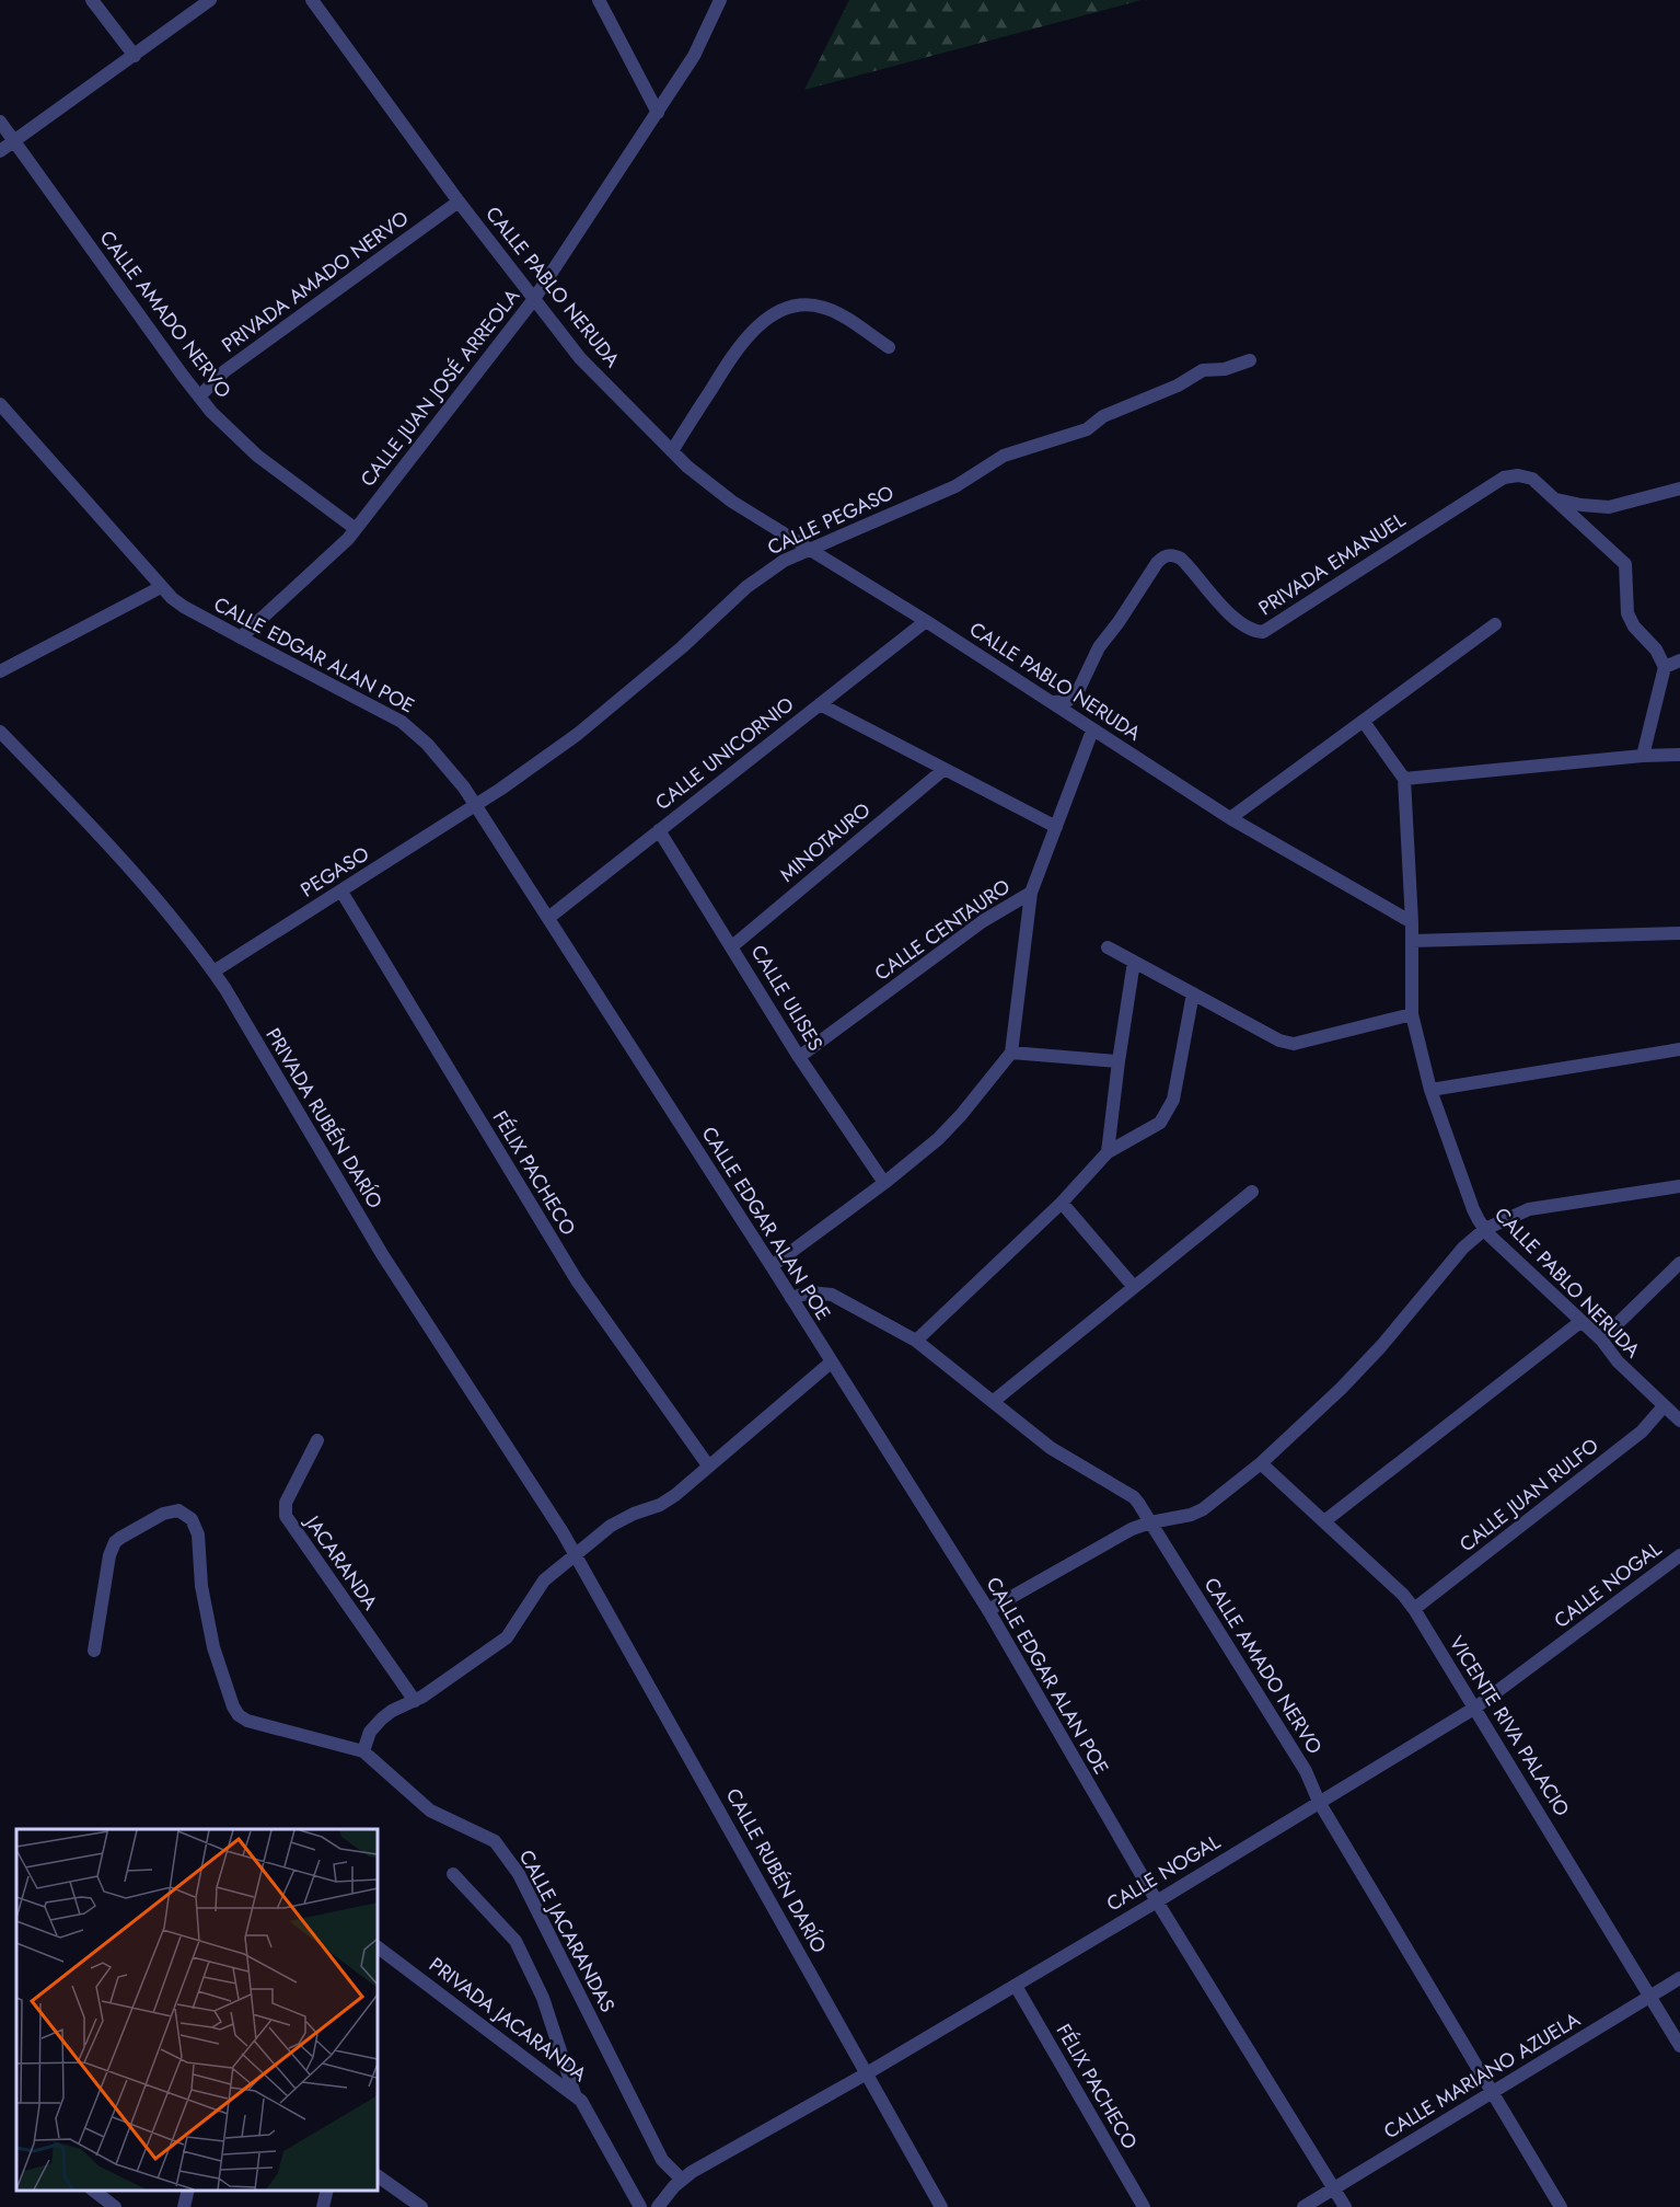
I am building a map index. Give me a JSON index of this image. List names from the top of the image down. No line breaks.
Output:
{"streets":{"street":["PRIVADA AMADO NERVO","CALLE PABLO NERUDA","CALLE AMADO NERVO","CALLE JUAN JOSÉ ARREOLA","CALLE PEGASO","PRIVADA EMANUEL","CALLE EDGAR ALAN POE","CALLE UNICORNIO","MINOTAURO","PEGASO","CALLE CENTAURO","CALLE ULISES","PRIVADA RUBÉN DARÍO","FÉLIX PACHECO","CALLE JUAN RULFO","JACARANDA","CALLE NOGAL","VICENTE RIVA PALACIO","CALLE RUBÉN DARÍO","CALLE JACARANDAS","PRIVADA JACARANDA","CALLE MARIANO AZUELA"]},"crossings":[["PRIVADA AMADO NERVO","CALLE PABLO NERUDA"],["PRIVADA AMADO NERVO","CALLE AMADO NERVO"],["CALLE PABLO NERUDA","CALLE JUAN JOSÉ ARREOLA"],["CALLE PABLO NERUDA","CALLE PEGASO"],["CALLE PABLO NERUDA","PRIVADA EMANUEL"],["CALLE PABLO NERUDA","CALLE UNICORNIO"],["CALLE PABLO NERUDA","CALLE CENTAURO"],["CALLE PABLO NERUDA","CALLE JUAN RULFO"],["CALLE AMADO NERVO","CALLE JUAN JOSÉ ARREOLA"],["CALLE AMADO NERVO","CALLE EDGAR ALAN POE"],["CALLE AMADO NERVO","CALLE NOGAL"],["CALLE AMADO NERVO","CALLE MARIANO AZUELA"],["CALLE JUAN JOSÉ ARREOLA","CALLE EDGAR ALAN POE"],["CALLE PEGASO","CALLE EDGAR ALAN POE"],["CALLE PEGASO","PEGASO"],["CALLE EDGAR ALAN POE","CALLE UNICORNIO"],["CALLE EDGAR ALAN POE","PEGASO"],["CALLE EDGAR ALAN POE","CALLE NOGAL"],["CALLE EDGAR ALAN POE","CALLE MARIANO AZUELA"],["CALLE UNICORNIO","CALLE ULISES"],["MINOTAURO","CALLE ULISES"],["PEGASO","PRIVADA RUBÉN DARÍO"],["PEGASO","FÉLIX PACHECO"],["CALLE CENTAURO","CALLE ULISES"],["PRIVADA RUBÉN DARÍO","CALLE RUBÉN DARÍO"],["FÉLIX PACHECO","CALLE NOGAL"],["CALLE JUAN RULFO","VICENTE RIVA PALACIO"],["CALLE NOGAL","VICENTE RIVA PALACIO"],["CALLE NOGAL","CALLE RUBÉN DARÍO"],["CALLE NOGAL","CALLE JACARANDAS"],["VICENTE RIVA PALACIO","CALLE MARIANO AZUELA"]]}
